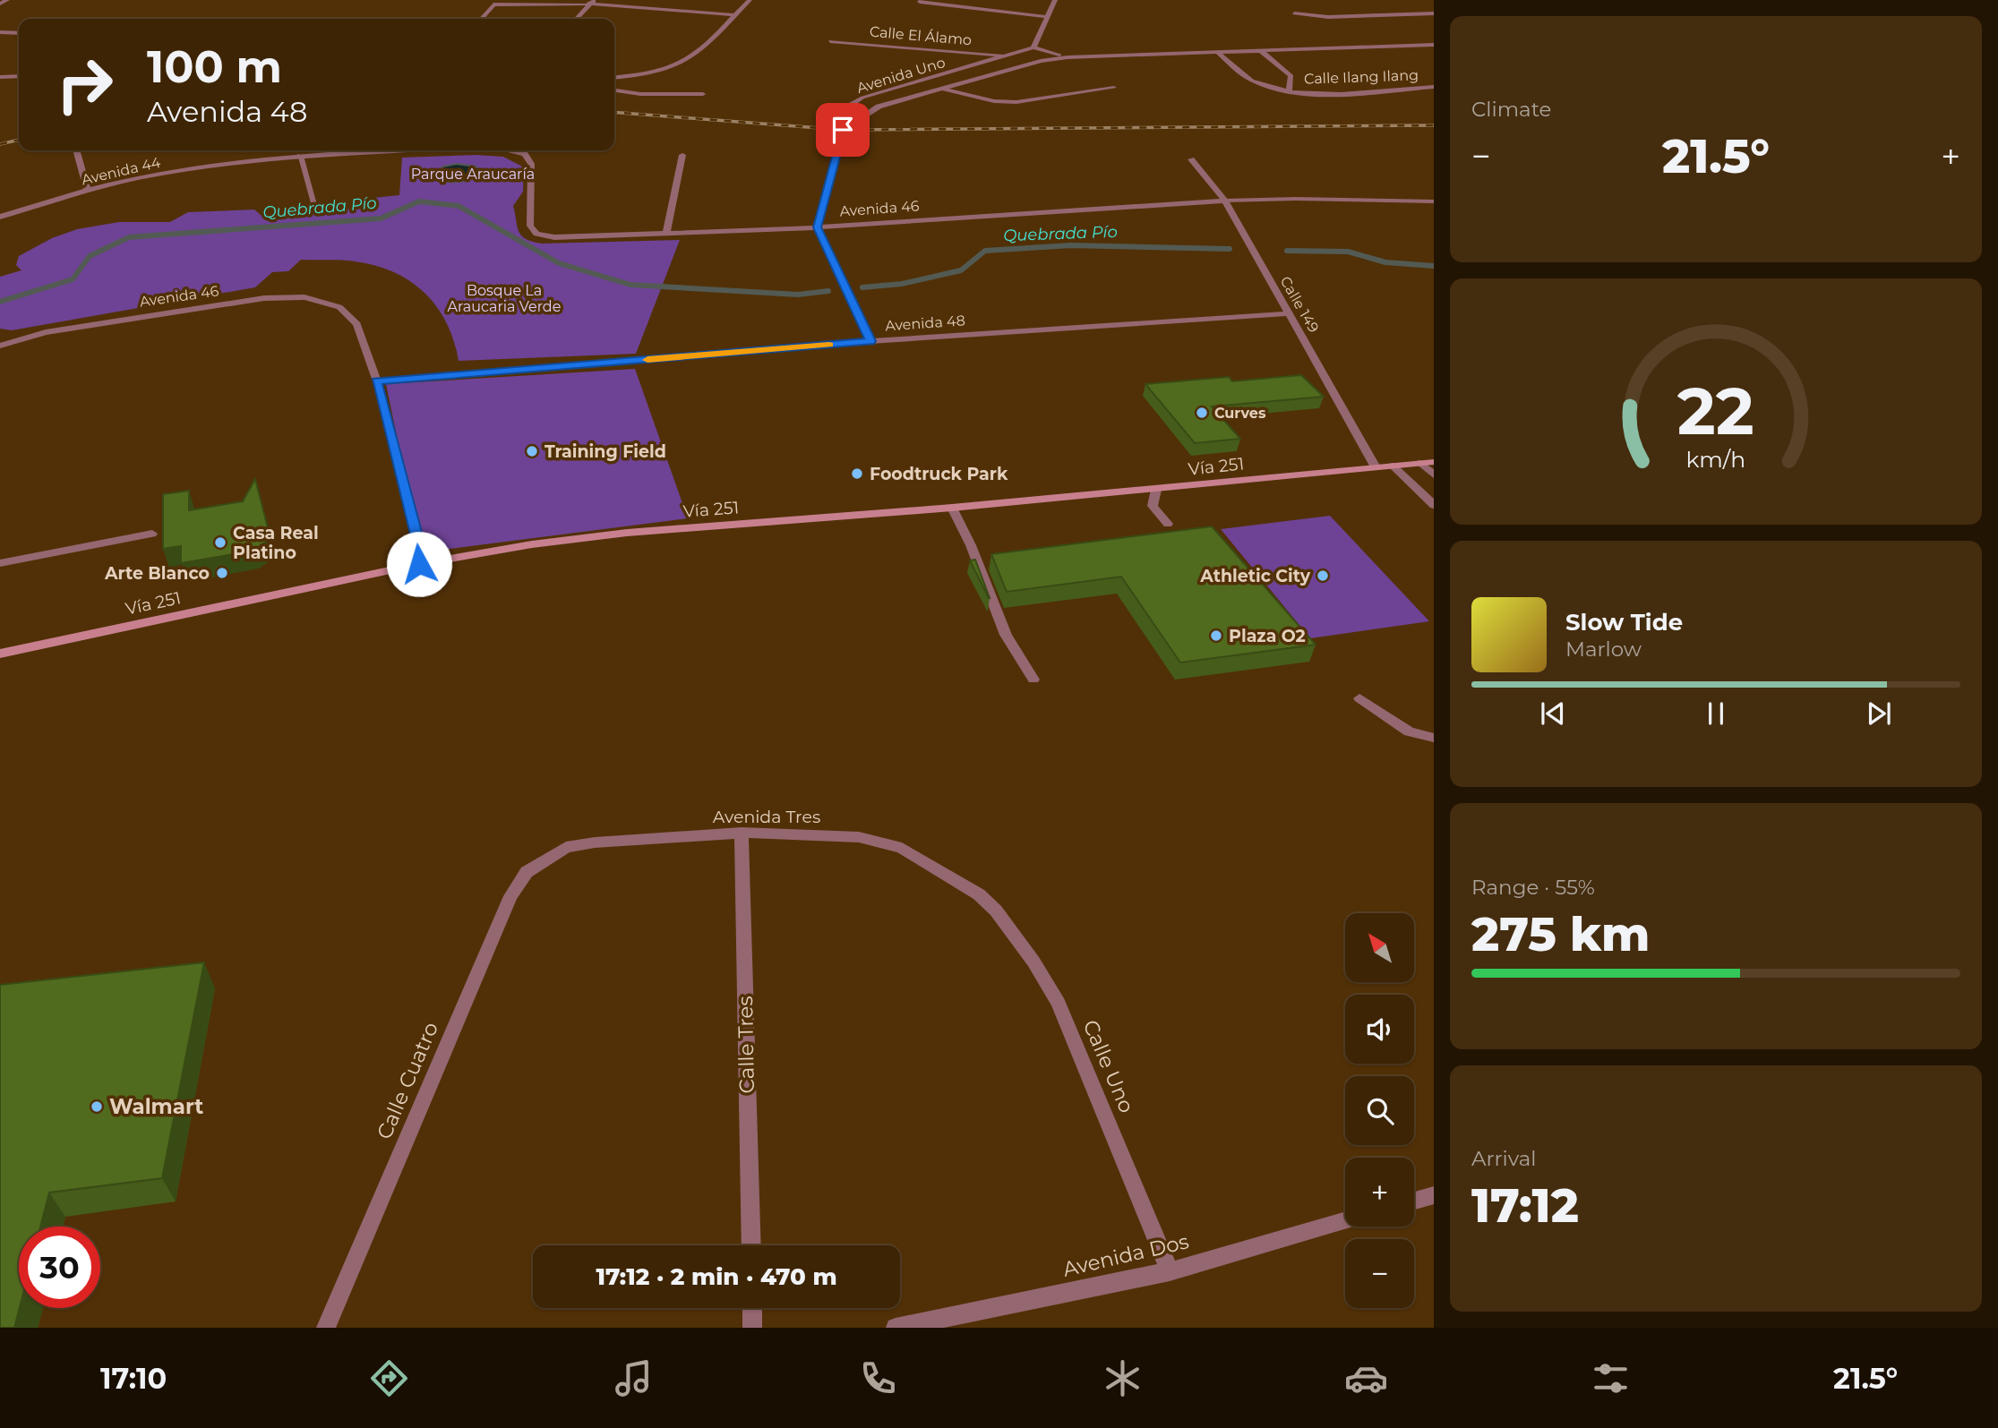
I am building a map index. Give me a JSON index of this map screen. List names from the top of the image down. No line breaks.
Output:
{"streets":{"main road":["Vía 251"],"street":["Calle El Álamo","Avenida Uno","Calle Ilang Ilang","Avenida 44","Avenida 46","Calle 149","Avenida 48","Avenida Tres","Calle Tres","Calle Uno","Calle Cuatro","Avenida Dos"]},"crossings":[["Calle El Álamo","Avenida Uno"],["Avenida Uno","Calle Ilang Ilang"],["Avenida 44","Avenida 46"],["Avenida 46","Calle 149"],["Avenida 46","Avenida 48"],["Calle 149","Avenida 48"],["Calle 149","Vía 251"],["Avenida Tres","Calle Tres"],["Avenida Tres","Calle Uno"],["Avenida Tres","Calle Cuatro"],["Calle Uno","Avenida Dos"]],"water":["Quebrada Pío"],"parks":["Parque Araucaría","Bosque La Araucaria Verde"],"places":["Curves","Training Field","Foodtruck Park","Casa Real Platino","Arte Blanco","Athletic City","Plaza O2","Walmart"],"north":"top left","page":{"tile":["Climate",["Range · 55%","275 km"],["Arrival","17:12"]],"turn":["100 m","Avenida 48"],"heat":["−","21.5°","+"],"song":["Slow Tide","Marlow"],"map_buttons":["+","−"],"limit":"30","trip":"17:12 · 2 min · 470 m","tabs":["17:10","21.5°"],"gauge":["22","km/h"]}}
